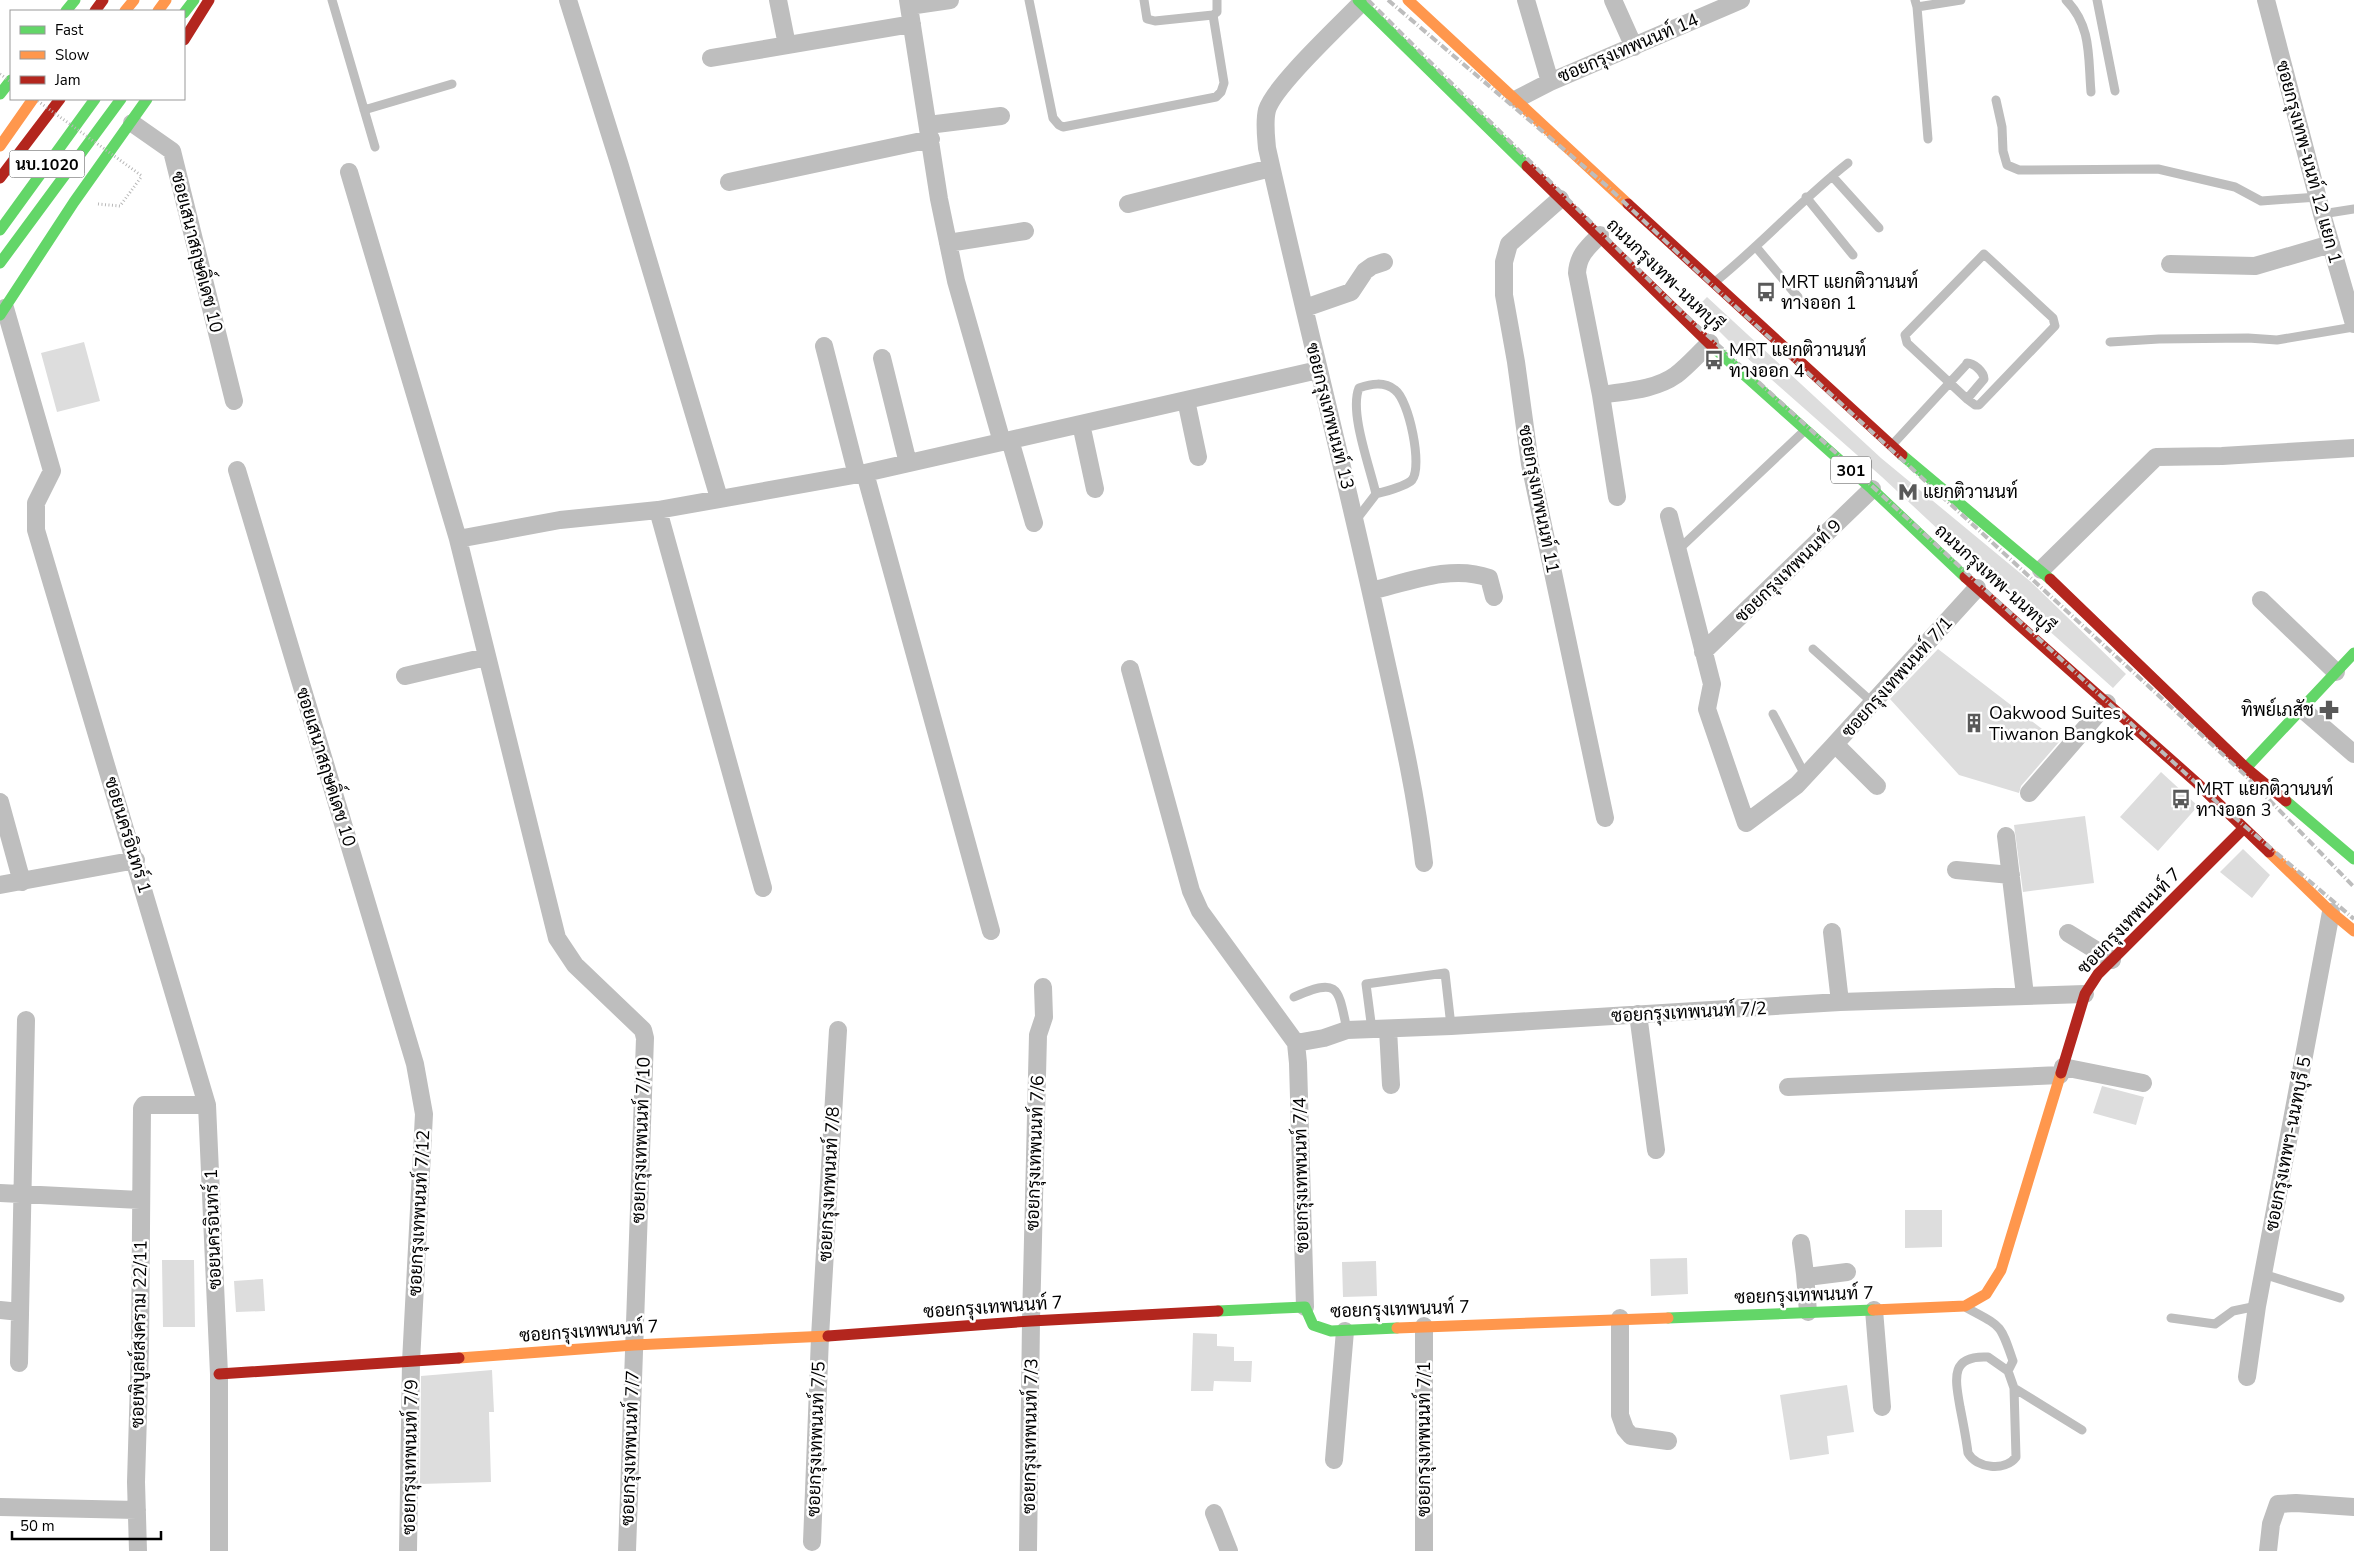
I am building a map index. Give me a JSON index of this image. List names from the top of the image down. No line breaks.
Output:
{"streets":{"main road":["นบ.1020","ถนนกรุงเทพ-นนทบุรี","301","ซอยกรุงเทพนนท์ 7"],"street":["ซอยกรุงเทพนนท์ 14","ซอยกรุงเทพ-นนท์ 12 แยก 1","ซอยเสนาสฤษดิ์เดช 10","ซอยกรุงเทพนนท์ 13","ซอยกรุงเทพนนท์ 11","ซอยกรุงเทพนนท์ 9","ซอยกรุงเทพนนท์ 7/1","ซอยนครอินทร์ 1","ซอยกรุงเทพนนท์ 7/2","ซอยกรุงเทพนนท์ 7/10","ซอยกรุงเทพฯ-นนทบุรี 5","ซอยกรุงเทพนนท์ 7/6","ซอยกรุงเทพนนท์ 7/4","ซอยกรุงเทพนนท์ 7/8","ซอยกรุงเทพนนท์ 7/12","ซอยพิบูลย์สงคราม 22/11","ซอยกรุงเทพนนท์ 7/3","ซอยกรุงเทพนนท์ 7/5","ซอยกรุงเทพนนท์ 7/7","ซอยกรุงเทพนนท์ 7/9"]},"crossings":[["ซอยกรุงเทพนนท์ 14","ถนนกรุงเทพ-นนทบุรี"],["นบ.1020","ซอยเสนาสฤษดิ์เดช 10"],["นบ.1020","ซอยนครอินทร์ 1"],["ซอยเสนาสฤษดิ์เดช 10","ซอยกรุงเทพนนท์ 7/12"],["ถนนกรุงเทพ-นนทบุรี","ซอยกรุงเทพนนท์ 13"],["ถนนกรุงเทพ-นนทบุรี","ซอยกรุงเทพนนท์ 11"],["ถนนกรุงเทพ-นนทบุรี","ซอยกรุงเทพนนท์ 9"],["ถนนกรุงเทพ-นนทบุรี","ซอยกรุงเทพนนท์ 7/1"],["ถนนกรุงเทพ-นนทบุรี","ซอยกรุงเทพนนท์ 7"],["ถนนกรุงเทพ-นนทบุรี","ซอยกรุงเทพฯ-นนทบุรี 5"],["ซอยกรุงเทพนนท์ 7/1","ซอยกรุงเทพนนท์ 7"],["ซอยนครอินทร์ 1","ซอยกรุงเทพนนท์ 7"],["ซอยนครอินทร์ 1","ซอยพิบูลย์สงคราม 22/11"],["ซอยกรุงเทพนนท์ 7","ซอยกรุงเทพนนท์ 7/2"],["ซอยกรุงเทพนนท์ 7","ซอยกรุงเทพนนท์ 7/10"],["ซอยกรุงเทพนนท์ 7","ซอยกรุงเทพนนท์ 7/6"],["ซอยกรุงเทพนนท์ 7","ซอยกรุงเทพนนท์ 7/4"],["ซอยกรุงเทพนนท์ 7","ซอยกรุงเทพนนท์ 7/8"],["ซอยกรุงเทพนนท์ 7","ซอยกรุงเทพนนท์ 7/12"],["ซอยกรุงเทพนนท์ 7","ซอยกรุงเทพนนท์ 7/3"],["ซอยกรุงเทพนนท์ 7","ซอยกรุงเทพนนท์ 7/5"],["ซอยกรุงเทพนนท์ 7","ซอยกรุงเทพนนท์ 7/7"],["ซอยกรุงเทพนนท์ 7","ซอยกรุงเทพนนท์ 7/9"],["ซอยกรุงเทพนนท์ 7/2","ซอยกรุงเทพนนท์ 7/4"],["ซอยกรุงเทพนนท์ 7/10","ซอยกรุงเทพนนท์ 7/7"],["ซอยกรุงเทพนนท์ 7/6","ซอยกรุงเทพนนท์ 7/3"],["ซอยกรุงเทพนนท์ 7/8","ซอยกรุงเทพนนท์ 7/5"],["ซอยกรุงเทพนนท์ 7/12","ซอยกรุงเทพนนท์ 7/9"]],"places":{"bus stop":["MRT แยกติวานนท์ ทางออก 1","MRT แยกติวานนท์ ทางออก 4","MRT แยกติวานนท์ ทางออก 3"],"metro station":["แยกติวานนท์"],"pharmacy":["ทิพย์เภสัช"],"building":["Oakwood Suites Tiwanon Bangkok"]},"legend":["Fast","Slow","Jam"],"scale_bar":"50 m"}
